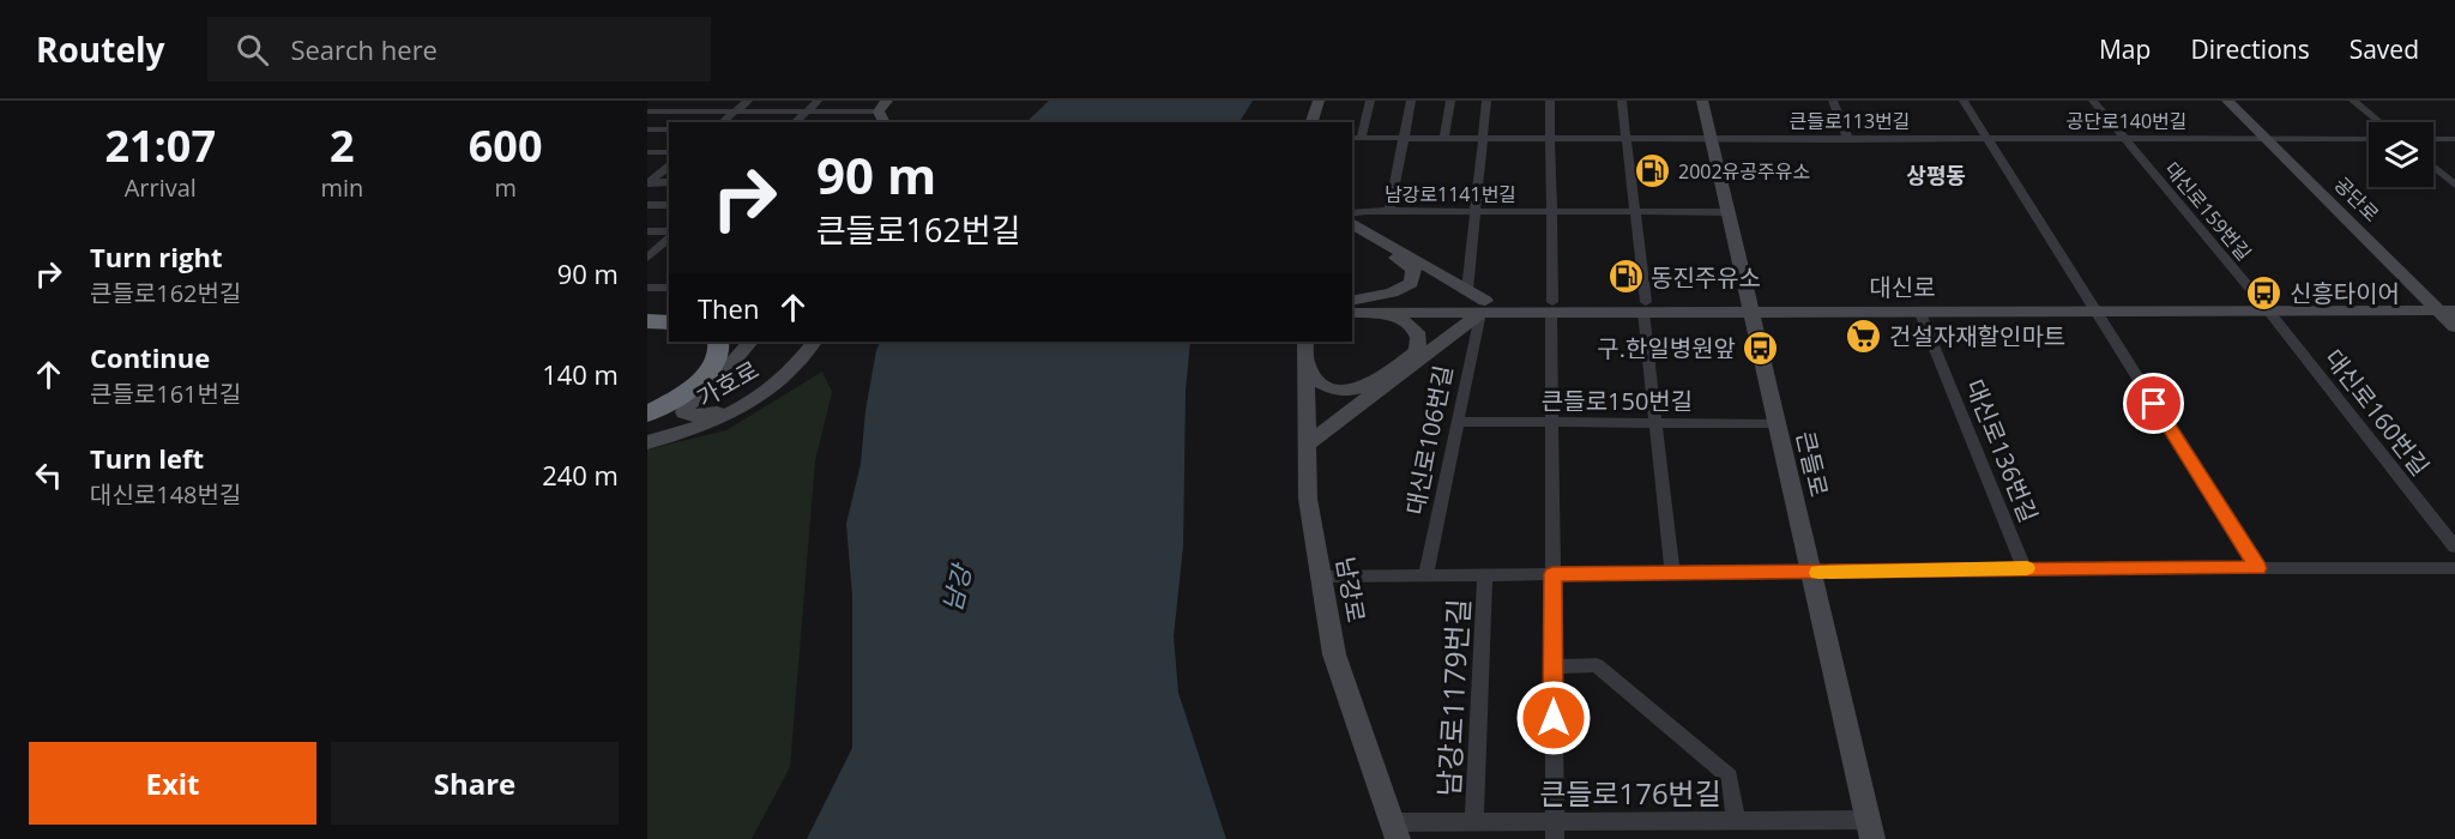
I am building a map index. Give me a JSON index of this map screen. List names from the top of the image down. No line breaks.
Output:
{"streets":{"street":["큰들로113번길","공단로140번길","남강로1141번길","공단로","대신로159번길","대신로","가호로","큰들로150번길","대신로160번길","대신로106번길","대신로136번길","큰들로","남강로","남강로1179번길","큰들로176번길"]},"crossings":[["큰들로113번길","공단로140번길"],["큰들로113번길","큰들로"],["공단로140번길","공단로"],["공단로140번길","대신로159번길"],["남강로1141번길","큰들로"],["공단로","대신로"],["대신로159번길","대신로"],["대신로159번길","대신로160번길"],["대신로","대신로160번길"],["대신로","대신로106번길"],["대신로","대신로136번길"],["대신로","큰들로"],["큰들로150번길","대신로106번길"],["큰들로150번길","큰들로"],["대신로106번길","남강로1179번길"],["대신로136번길","남강로1179번길"],["큰들로","남강로1179번길"],["큰들로","큰들로176번길"],["남강로","남강로1179번길"],["남강로","큰들로176번길"],["남강로1179번길","큰들로176번길"]],"districts":["상평동"],"water":["남강"],"places":{"fuel station":["2002유공주유소","동진주유소"],"bus stop":["신흥타이어","구.한일병원앞"],"supermarket":["건설자재할인마트"]},"page":{"header":"Routely","search":"Search here","nav":["Map","Directions","Saved"],"eta":["21:07","Arrival","2","min","600","m"],"turn":["90 m","큰들로162번길"],"list":[{"name":"Turn right","note":"큰들로162번길","value":"90 m"},{"name":"Continue","note":"큰들로161번길","value":"140 m"},{"name":"Turn left","note":"대신로148번길","value":"240 m"}],"then":"Then","buttons":["Exit","Share"]}}
